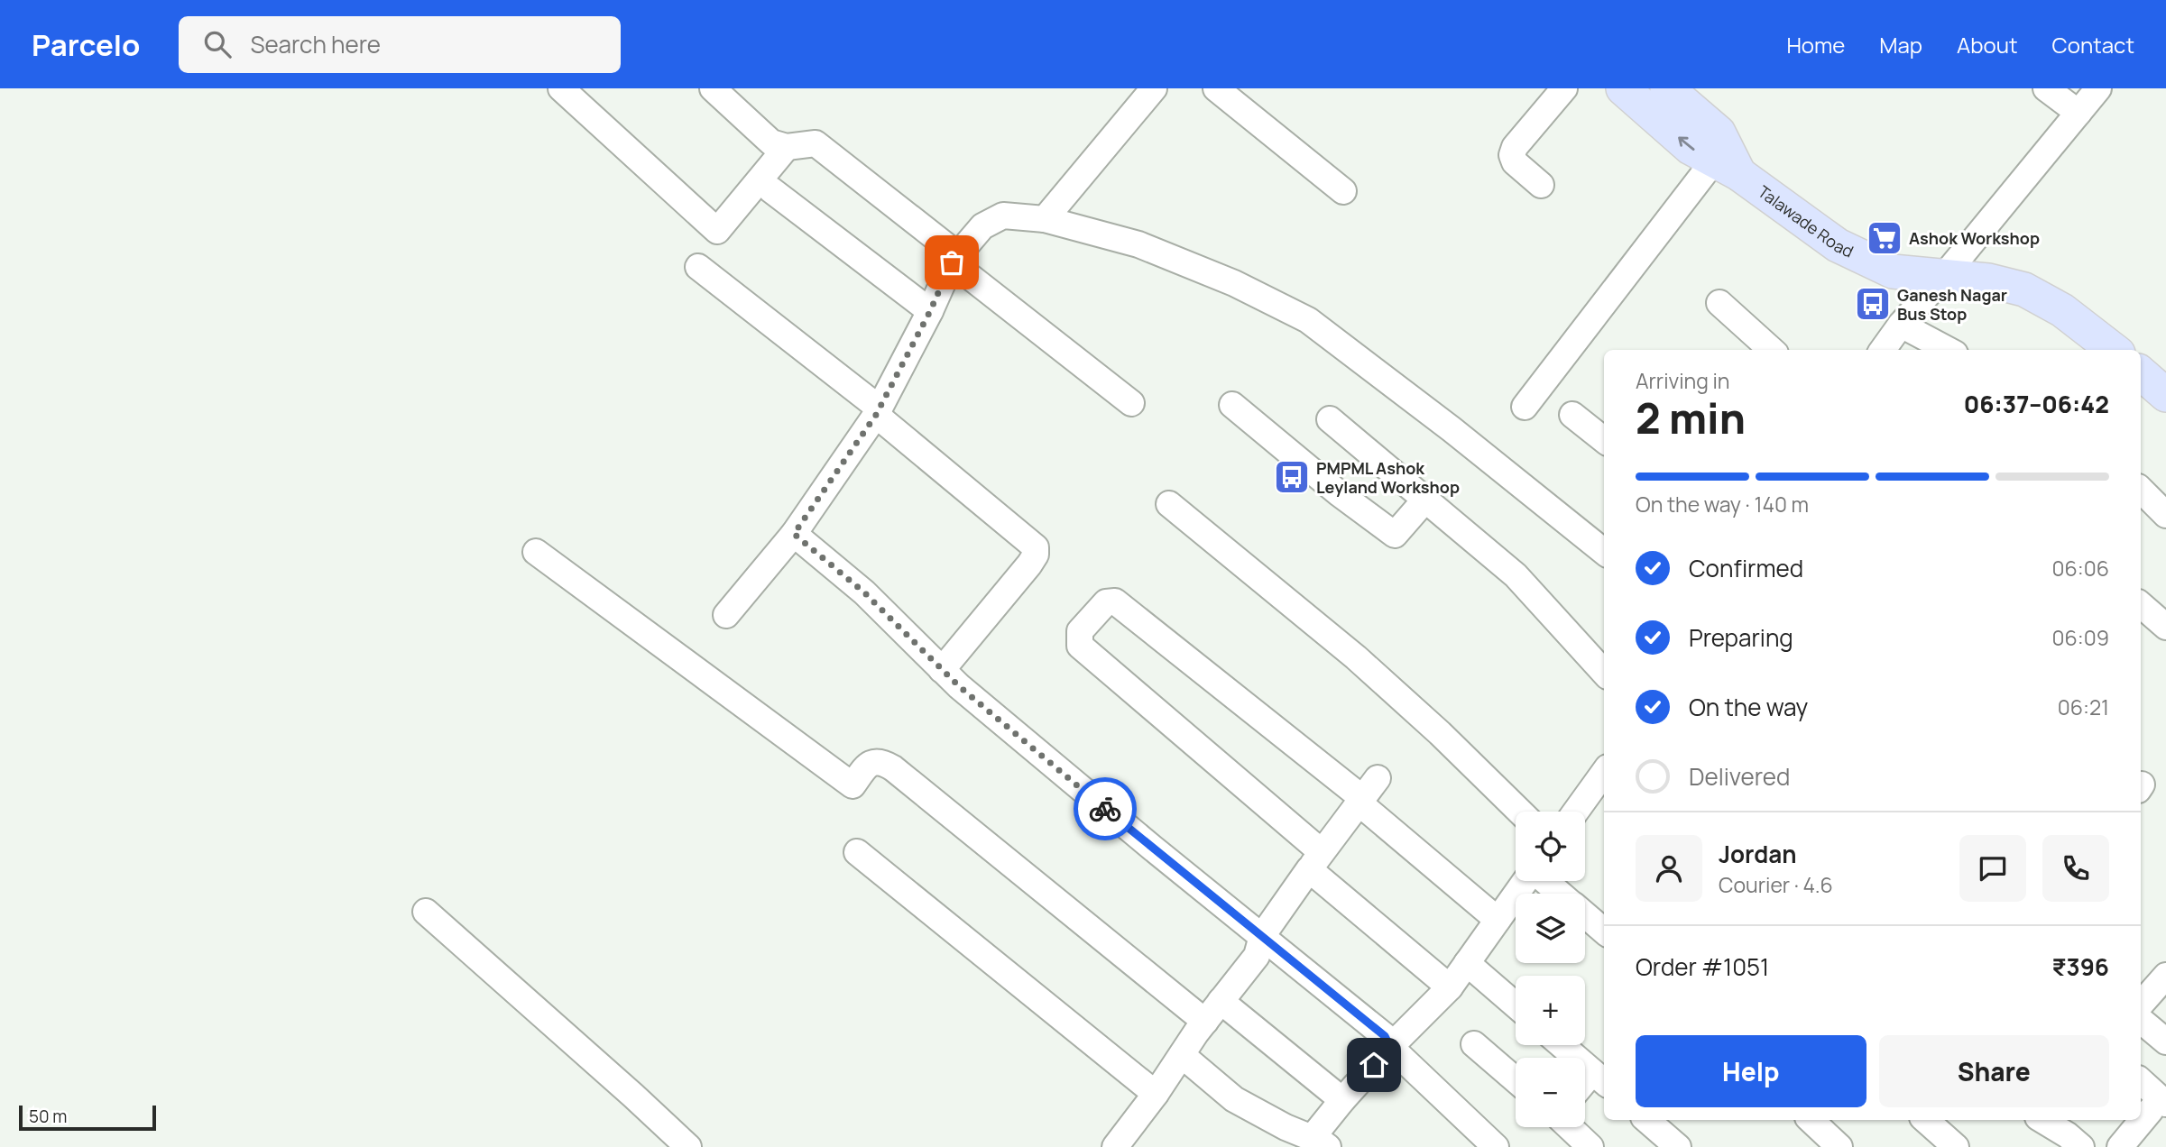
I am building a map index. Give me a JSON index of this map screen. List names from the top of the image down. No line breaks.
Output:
{"streets":{"main road":["Talawade Road"]},"places":{"supermarket":["Ashok Workshop"],"bus stop":["Ganesh Nagar Bus Stop","PMPML Ashok Leyland Workshop"]},"scale_bar":"50 m","page":{"header":"Parcelo","search":"Search here","nav":["Home","Map","About","Contact"],"heading":["2 min","Arriving in","06:37–06:42"],"panel":["Jordan","Courier · 4.6","Order #1051","₹396"],"bar":"On the way · 140 m","list":[["Confirmed","06:06"],["Preparing","06:09"],["On the way","06:21"],"Delivered"],"map_buttons":["+","−"],"buttons":["Help","Share"],"scale":"50 m"}}
